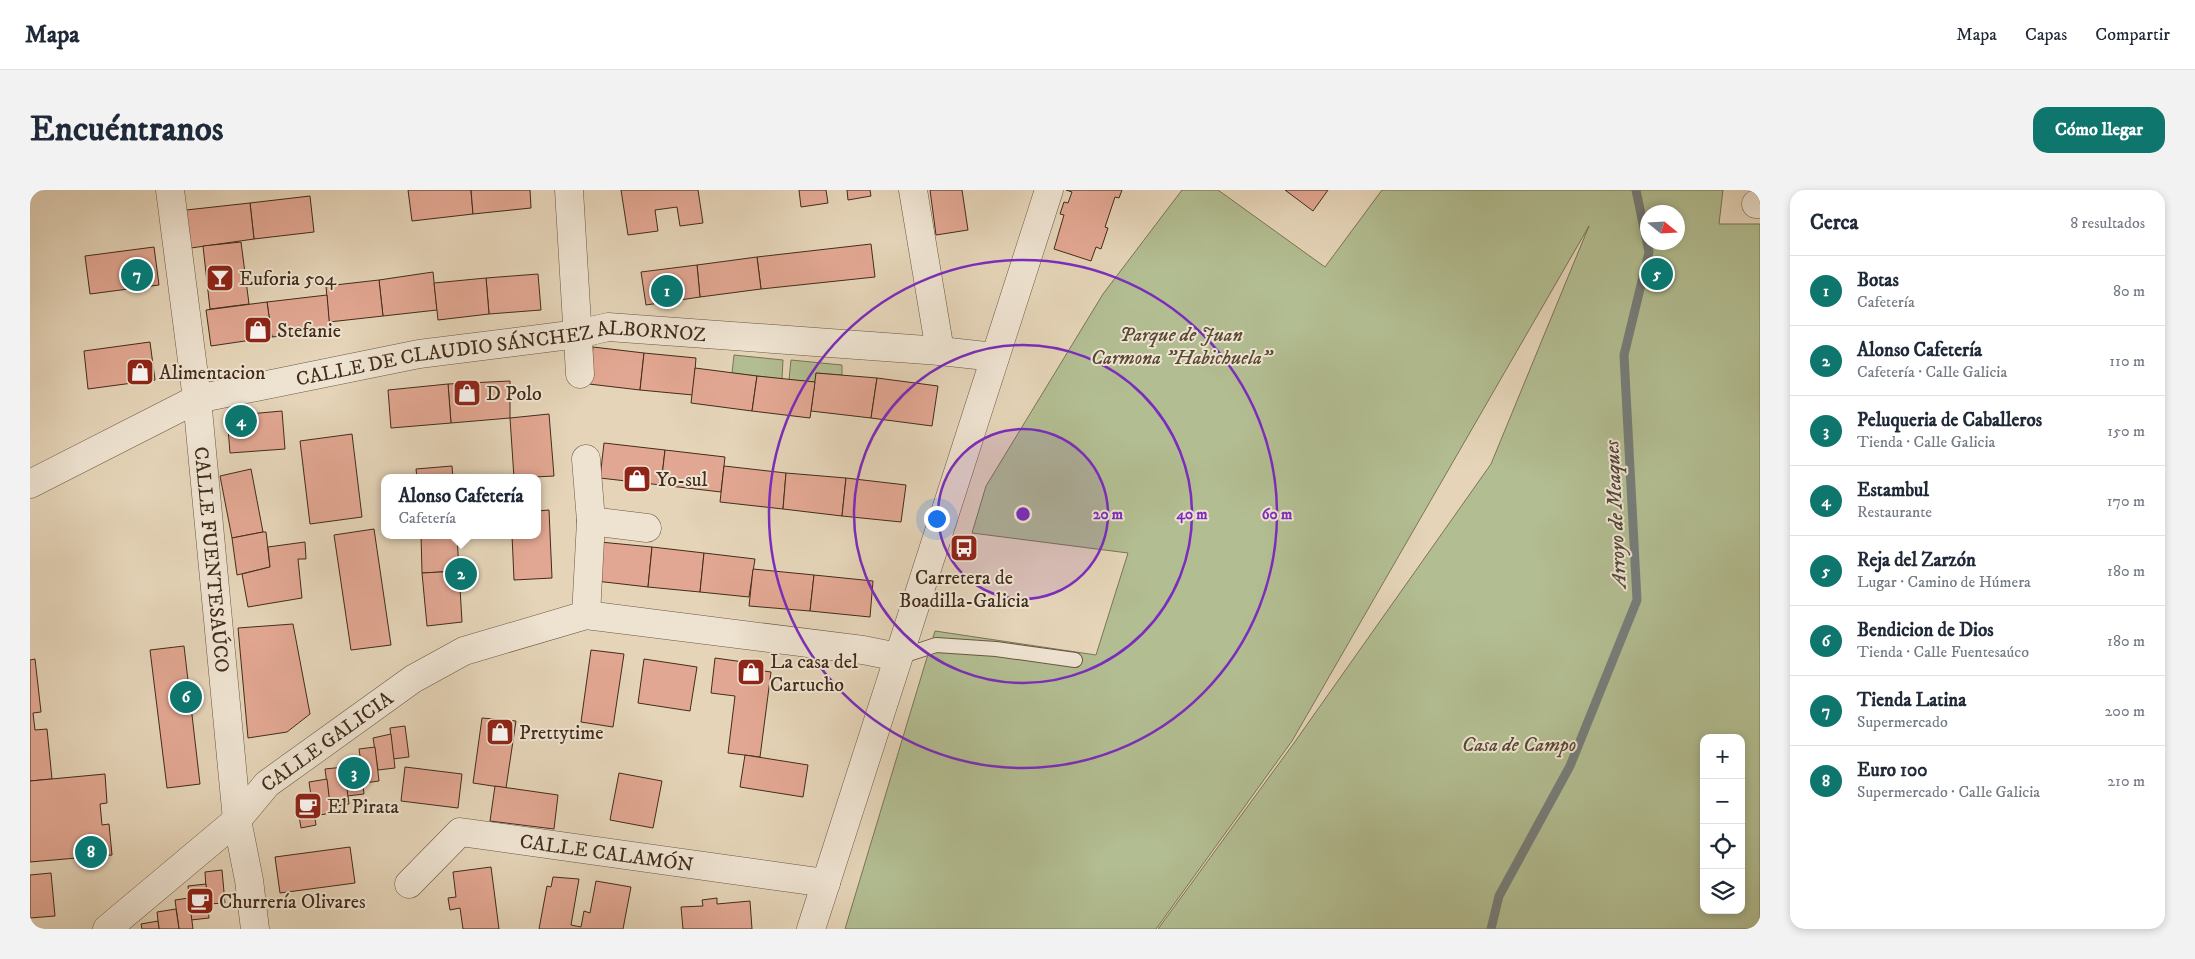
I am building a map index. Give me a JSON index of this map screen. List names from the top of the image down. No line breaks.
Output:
{"streets":{"street":["CALLE DE CLAUDIO SÁNCHEZ ALBORNOZ","CALLE FUENTESAÚCO","CALLE GALICIA","CALLE CALAMÓN"]},"crossings":[["CALLE DE CLAUDIO SÁNCHEZ ALBORNOZ","CALLE FUENTESAÚCO"],["CALLE FUENTESAÚCO","CALLE GALICIA"]],"water":["Arroyo de Meaques"],"parks":["Parque de Juan Carmona \"Habichuela\"","Casa de Campo"],"places":{"bar":["Euforia 504"],"shop":["Stefanie","Alimentacion","D Polo","Yo-sul","La casa del Cartucho","Prettytime"],"bus stop":["Carretera de Boadilla-Galicia"],"cafe":["El Pirata","Churrería Olivares"]},"north":"right","page":{"header":"Mapa","nav":["Mapa","Capas","Compartir"],"buttons":"Cómo llegar","title":"Encuéntranos","heading":["Cerca","8 resultados"],"list":[{"mark":"1","name":"Botas","note":"Cafetería","value":"80 m"},{"mark":"2","name":"Alonso Cafetería","note":"Cafetería · Calle Galicia","value":"110 m"},{"mark":"3","name":"Peluqueria de Caballeros","note":"Tienda · Calle Galicia","value":"150 m"},{"mark":"4","name":"Estambul","note":"Restaurante","value":"170 m"},{"mark":"5","name":"Reja del Zarzón","note":"Lugar · Camino de Húmera","value":"180 m"},{"mark":"6","name":"Bendicion de Dios","note":"Tienda · Calle Fuentesaúco","value":"180 m"},{"mark":"7","name":"Tienda Latina","note":"Supermercado","value":"200 m"},{"mark":"8","name":"Euro 100","note":"Supermercado · Calle Galicia","value":"210 m"}],"pins":["5","7","1","4","2","6","3","8"],"popup":["Alonso Cafetería","Cafetería"],"map_buttons":["+","−"]},"rings":["20 m","40 m","60 m"]}
